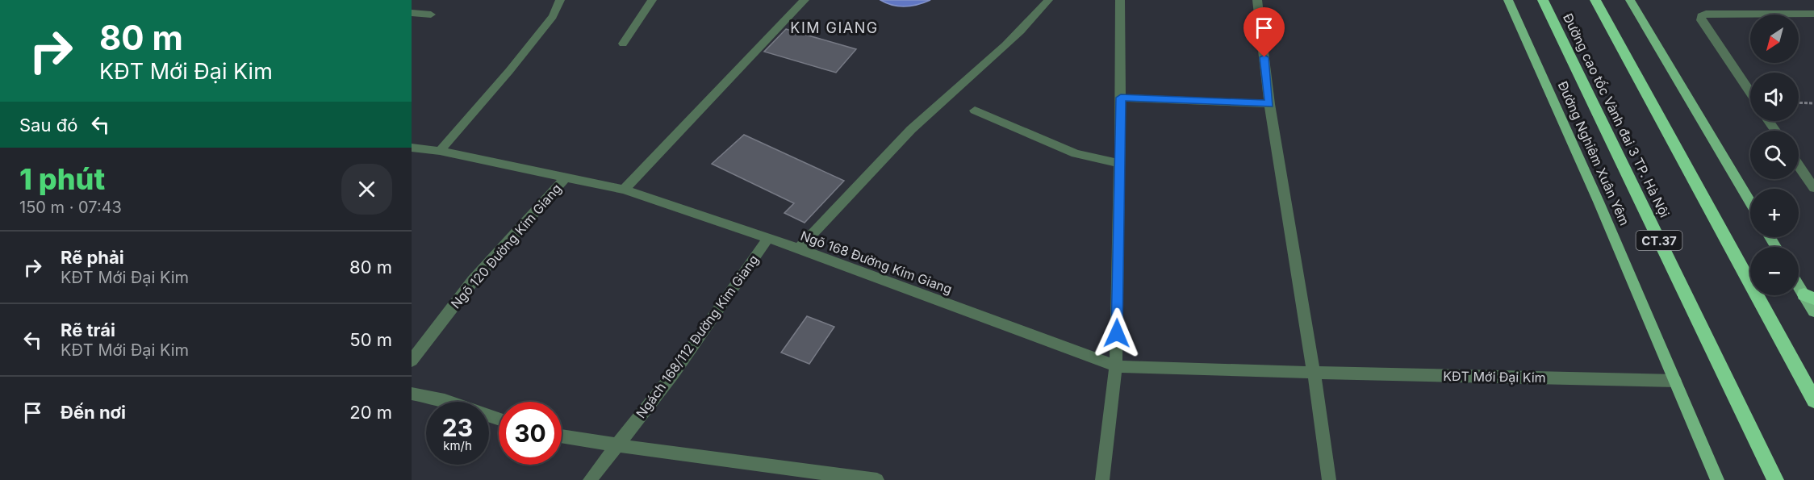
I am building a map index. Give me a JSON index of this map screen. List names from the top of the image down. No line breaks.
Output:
{"streets":{"highway":["Đường cao tốc Vành đai 3 TP. Hà Nội","CT.37"],"main road":["Đường Nghiêm Xuân Yêm"],"street":["Ngõ 120 Đường Kim Giang","Ngõ 168 Đường Kim Giang","Ngách 168/112 Đường Kim Giang","KĐT Mới Đại Kim"]},"crossings":[["Đường Nghiêm Xuân Yêm","KĐT Mới Đại Kim"],["Ngõ 120 Đường Kim Giang","Ngõ 168 Đường Kim Giang"],["Ngõ 168 Đường Kim Giang","Ngách 168/112 Đường Kim Giang"],["Ngõ 168 Đường Kim Giang","KĐT Mới Đại Kim"]],"districts":["KIM GIANG"],"north":"bottom left","page":{"turn":["80 m","KĐT Mới Đại Kim"],"map_buttons":["+","−"],"then":"Sau đó","heading":["1 phút","150 m · 07:43"],"list":[{"name":"Rẽ phải","note":"KĐT Mới Đại Kim","value":"80 m"},{"name":"Rẽ trái","note":"KĐT Mới Đại Kim","value":"50 m"},{"name":"Đến nơi","value":"20 m"}],"speed":"23 km/h","limit":"30"}}
